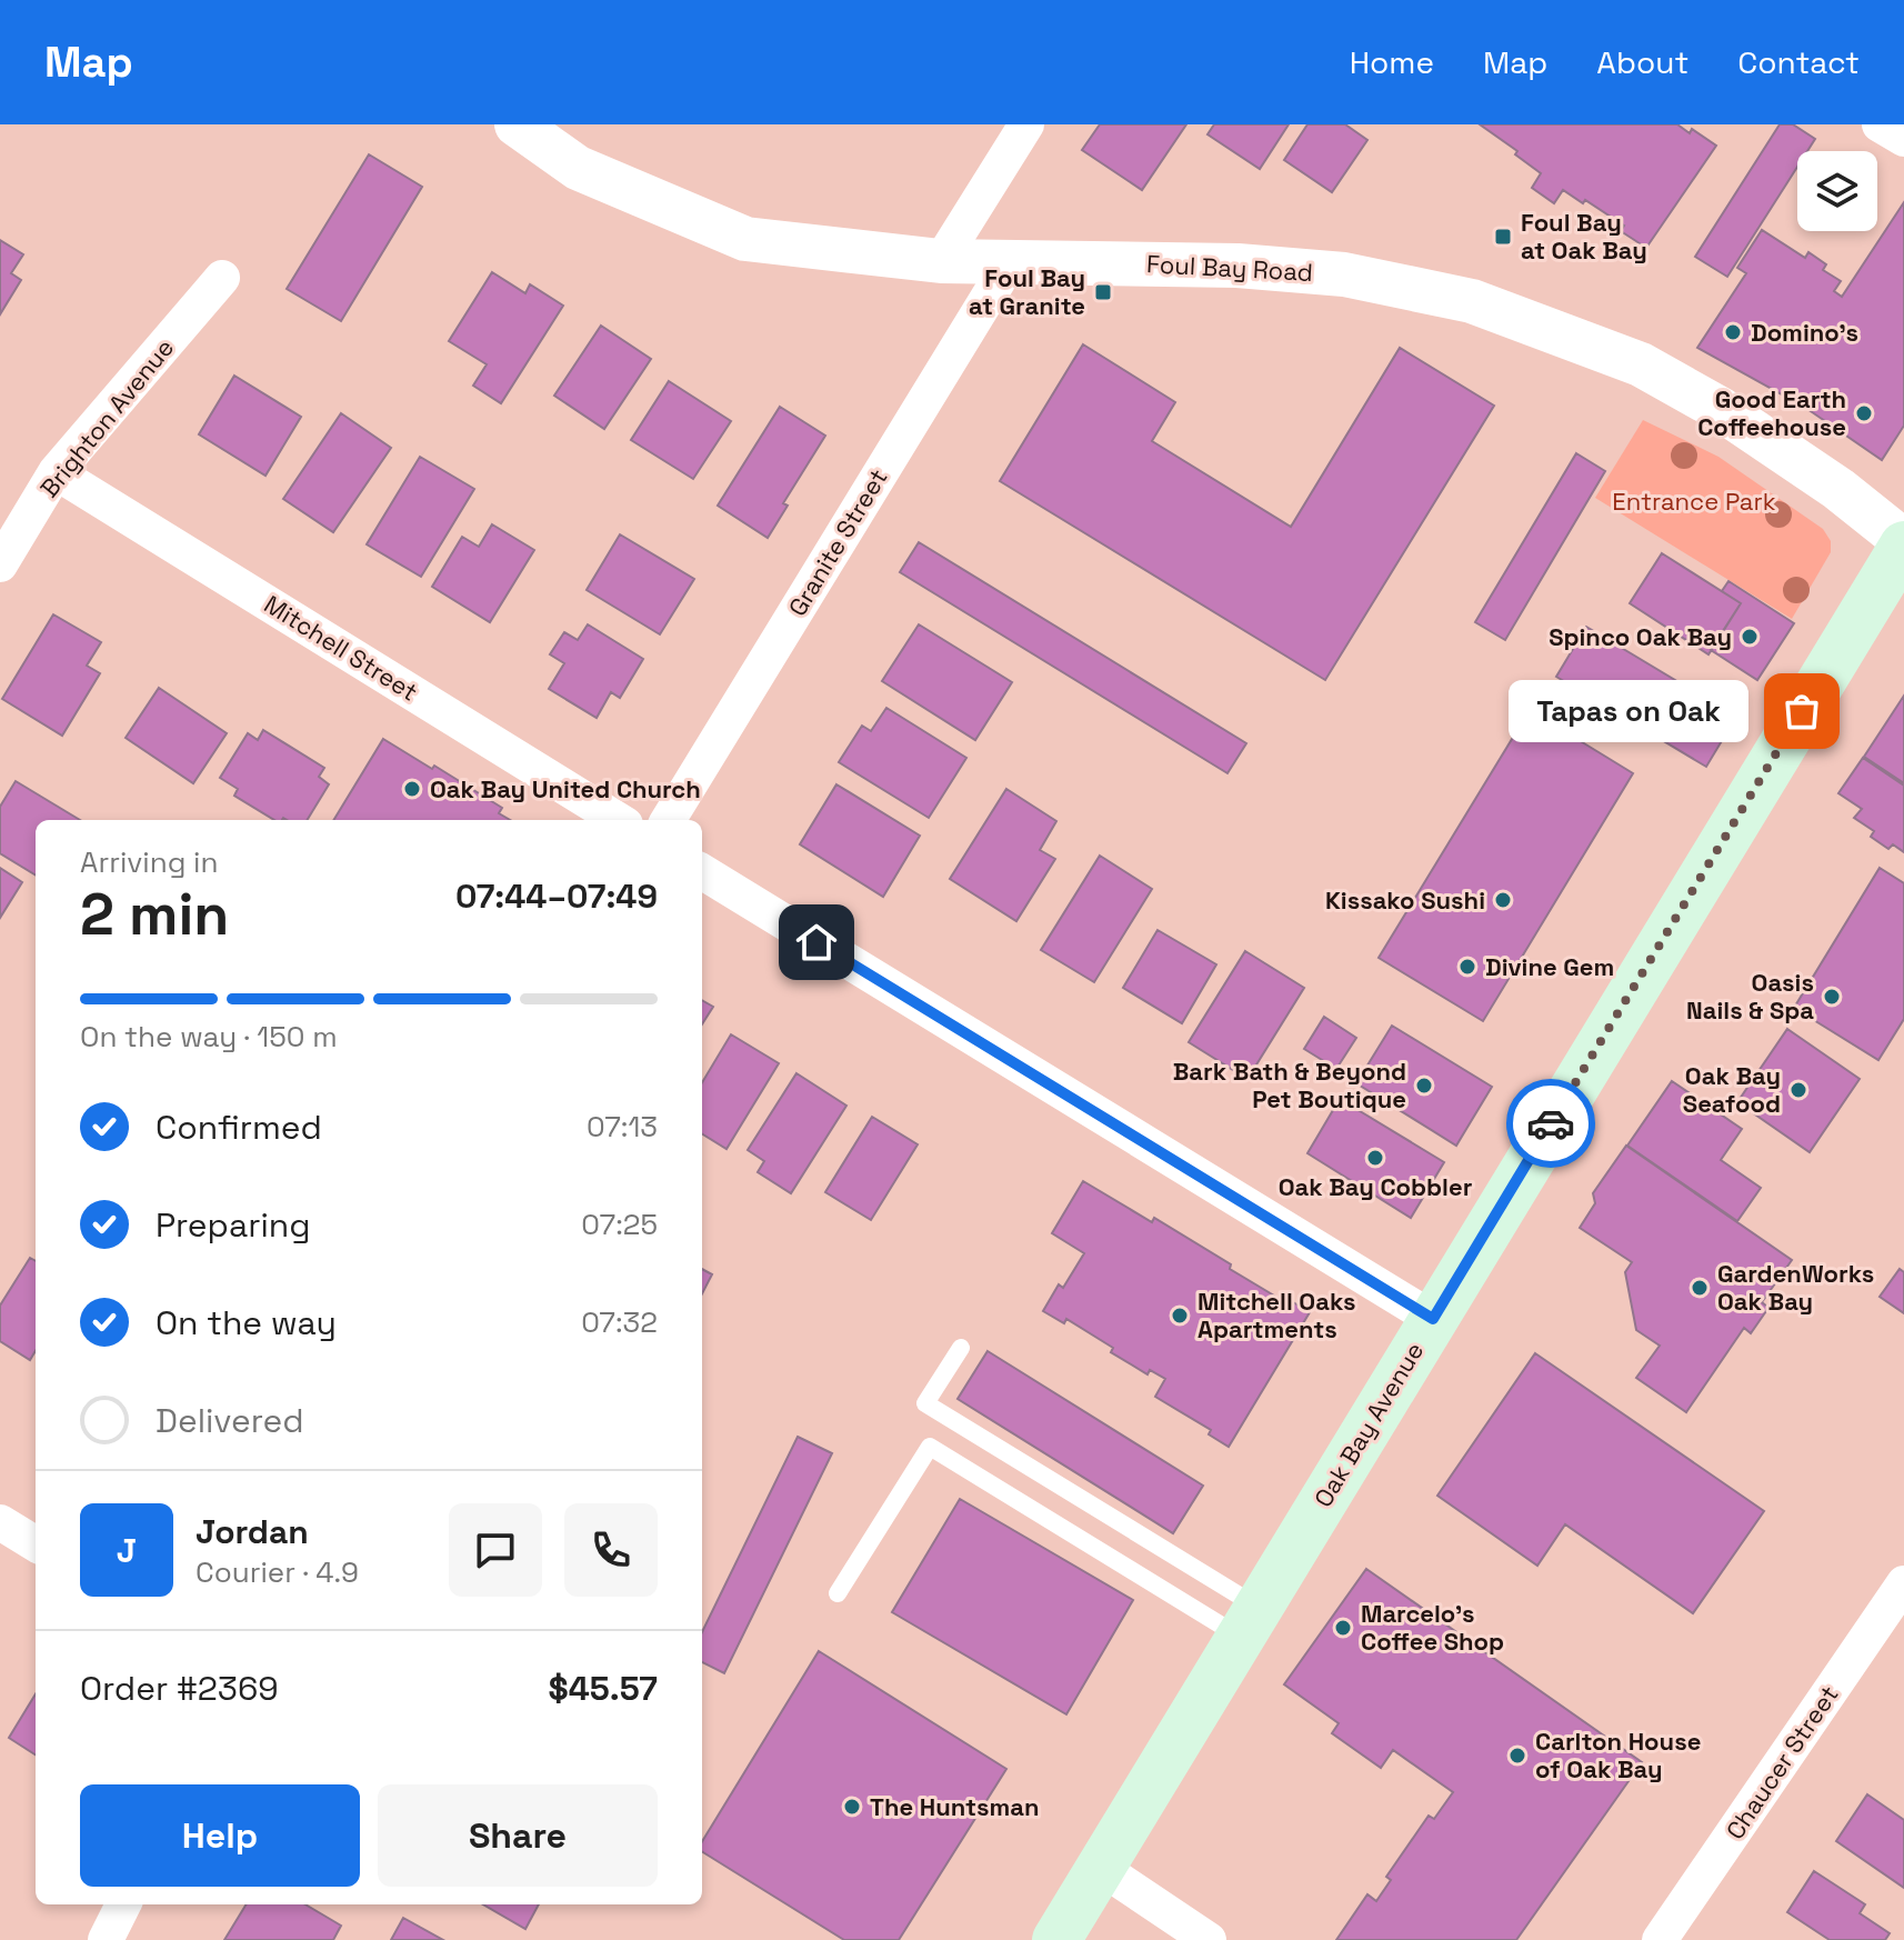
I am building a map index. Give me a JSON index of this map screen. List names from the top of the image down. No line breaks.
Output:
{"streets":{"main road":["Oak Bay Avenue"],"street":["Foul Bay Road","Brighton Avenue","Granite Street","Mitchell Street","Chaucer Street"]},"crossings":[["Foul Bay Road","Granite Street"],["Foul Bay Road","Oak Bay Avenue"],["Brighton Avenue","Mitchell Street"]],"parks":["Entrance Park"],"places":{"transit":["Foul Bay at Oak Bay","Foul Bay at Granite"],"other":["Domino's","Good Earth Coffeehouse","Spinco Oak Bay","Tapas on Oak","Oak Bay United Church","Kissako Sushi","Divine Gem","Oasis Nails & Spa","Bark Bath & Beyond Pet Boutique","Oak Bay Seafood","Oak Bay Cobbler","GardenWorks Oak Bay","Mitchell Oaks Apartments","Marcelo’s Coffee Shop","Carlton House of Oak Bay","The Huntsman"]},"page":{"header":"Map","nav":["Home","Map","About","Contact"],"bubble":"Tapas on Oak","heading":["2 min","Arriving in","07:44–07:49"],"panel":["Jordan","Courier · 4.9","Order #2369","$45.57"],"bar":"On the way · 150 m","list":[["Confirmed","07:13"],["Preparing","07:25"],["On the way","07:32"],"Delivered"],"round":"J","buttons":["Help","Share"]}}
